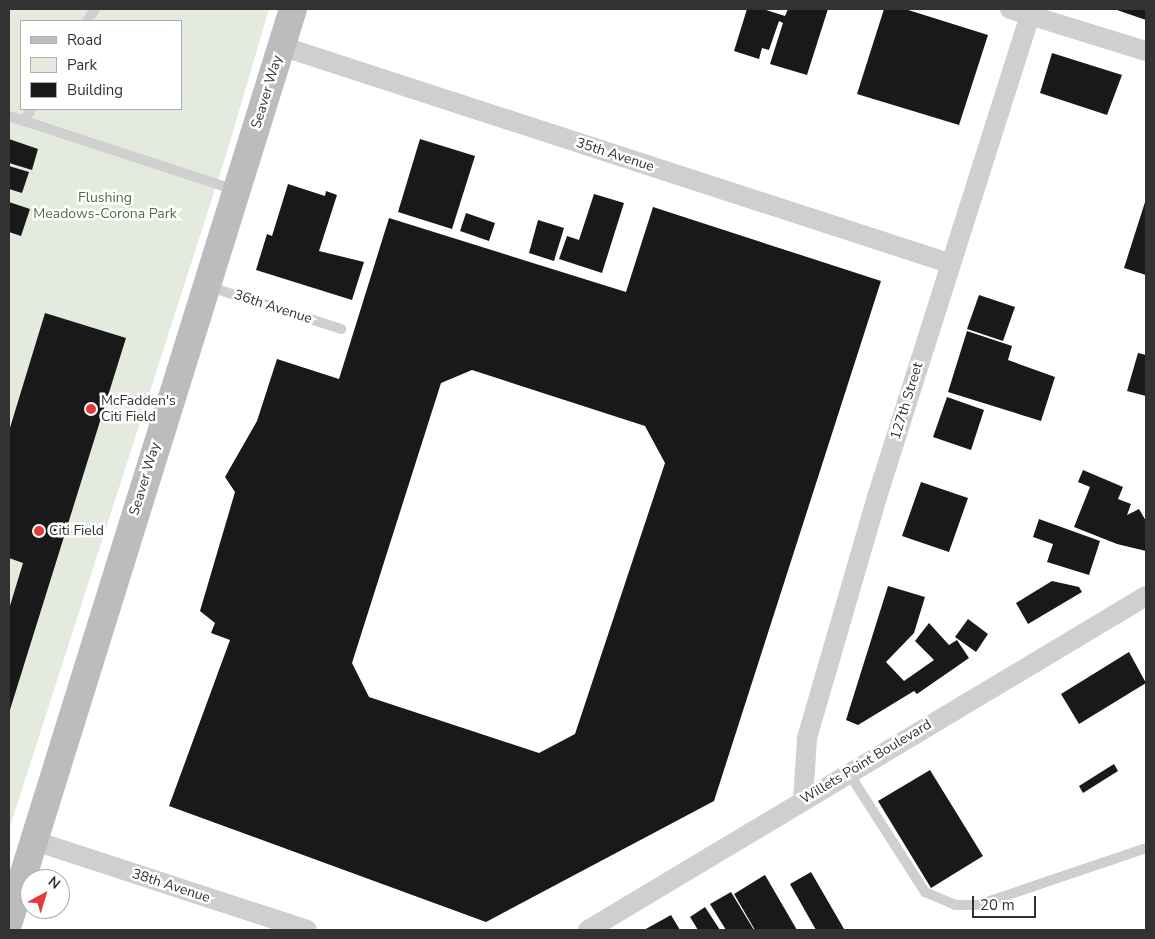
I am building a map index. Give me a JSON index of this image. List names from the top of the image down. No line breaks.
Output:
{"streets":{"main road":["Seaver Way"],"street":["35th Avenue","127th Street","Willets Point Boulevard","38th Avenue"],"lane":["36th Avenue"]},"crossings":[["Seaver Way","35th Avenue"],["Seaver Way","36th Avenue"],["Seaver Way","38th Avenue"],["35th Avenue","127th Street"],["127th Street","Willets Point Boulevard"]],"parks":["Flushing Meadows-Corona Park"],"places":["McFadden's Citi Field","Citi Field"],"legend":["Road","Park","Building"],"scale_bar":"20 m","north":"top right"}
